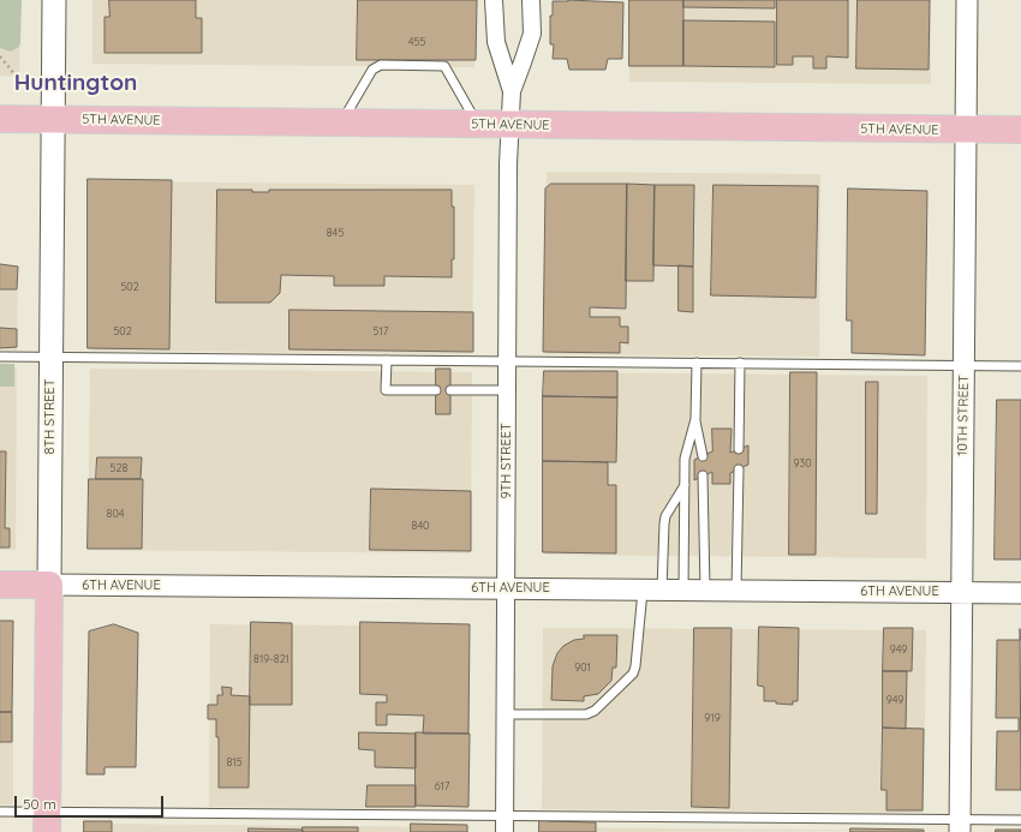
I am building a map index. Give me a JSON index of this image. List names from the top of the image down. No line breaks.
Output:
{"streets":{"main road":["5TH AVENUE","8TH STREET","6TH AVENUE"],"street":["10TH STREET","9TH STREET"]},"crossings":[["5TH AVENUE","10TH STREET"],["5TH AVENUE","8TH STREET"],["5TH AVENUE","9TH STREET"],["10TH STREET","6TH AVENUE"],["8TH STREET","6TH AVENUE"],["9TH STREET","6TH AVENUE"]],"districts":["Huntington"],"house_numbers":["455","845","502","502","517","930","528","804","840","949","819-821","901","949","919","815","617"],"scale_bar":"50 m"}
